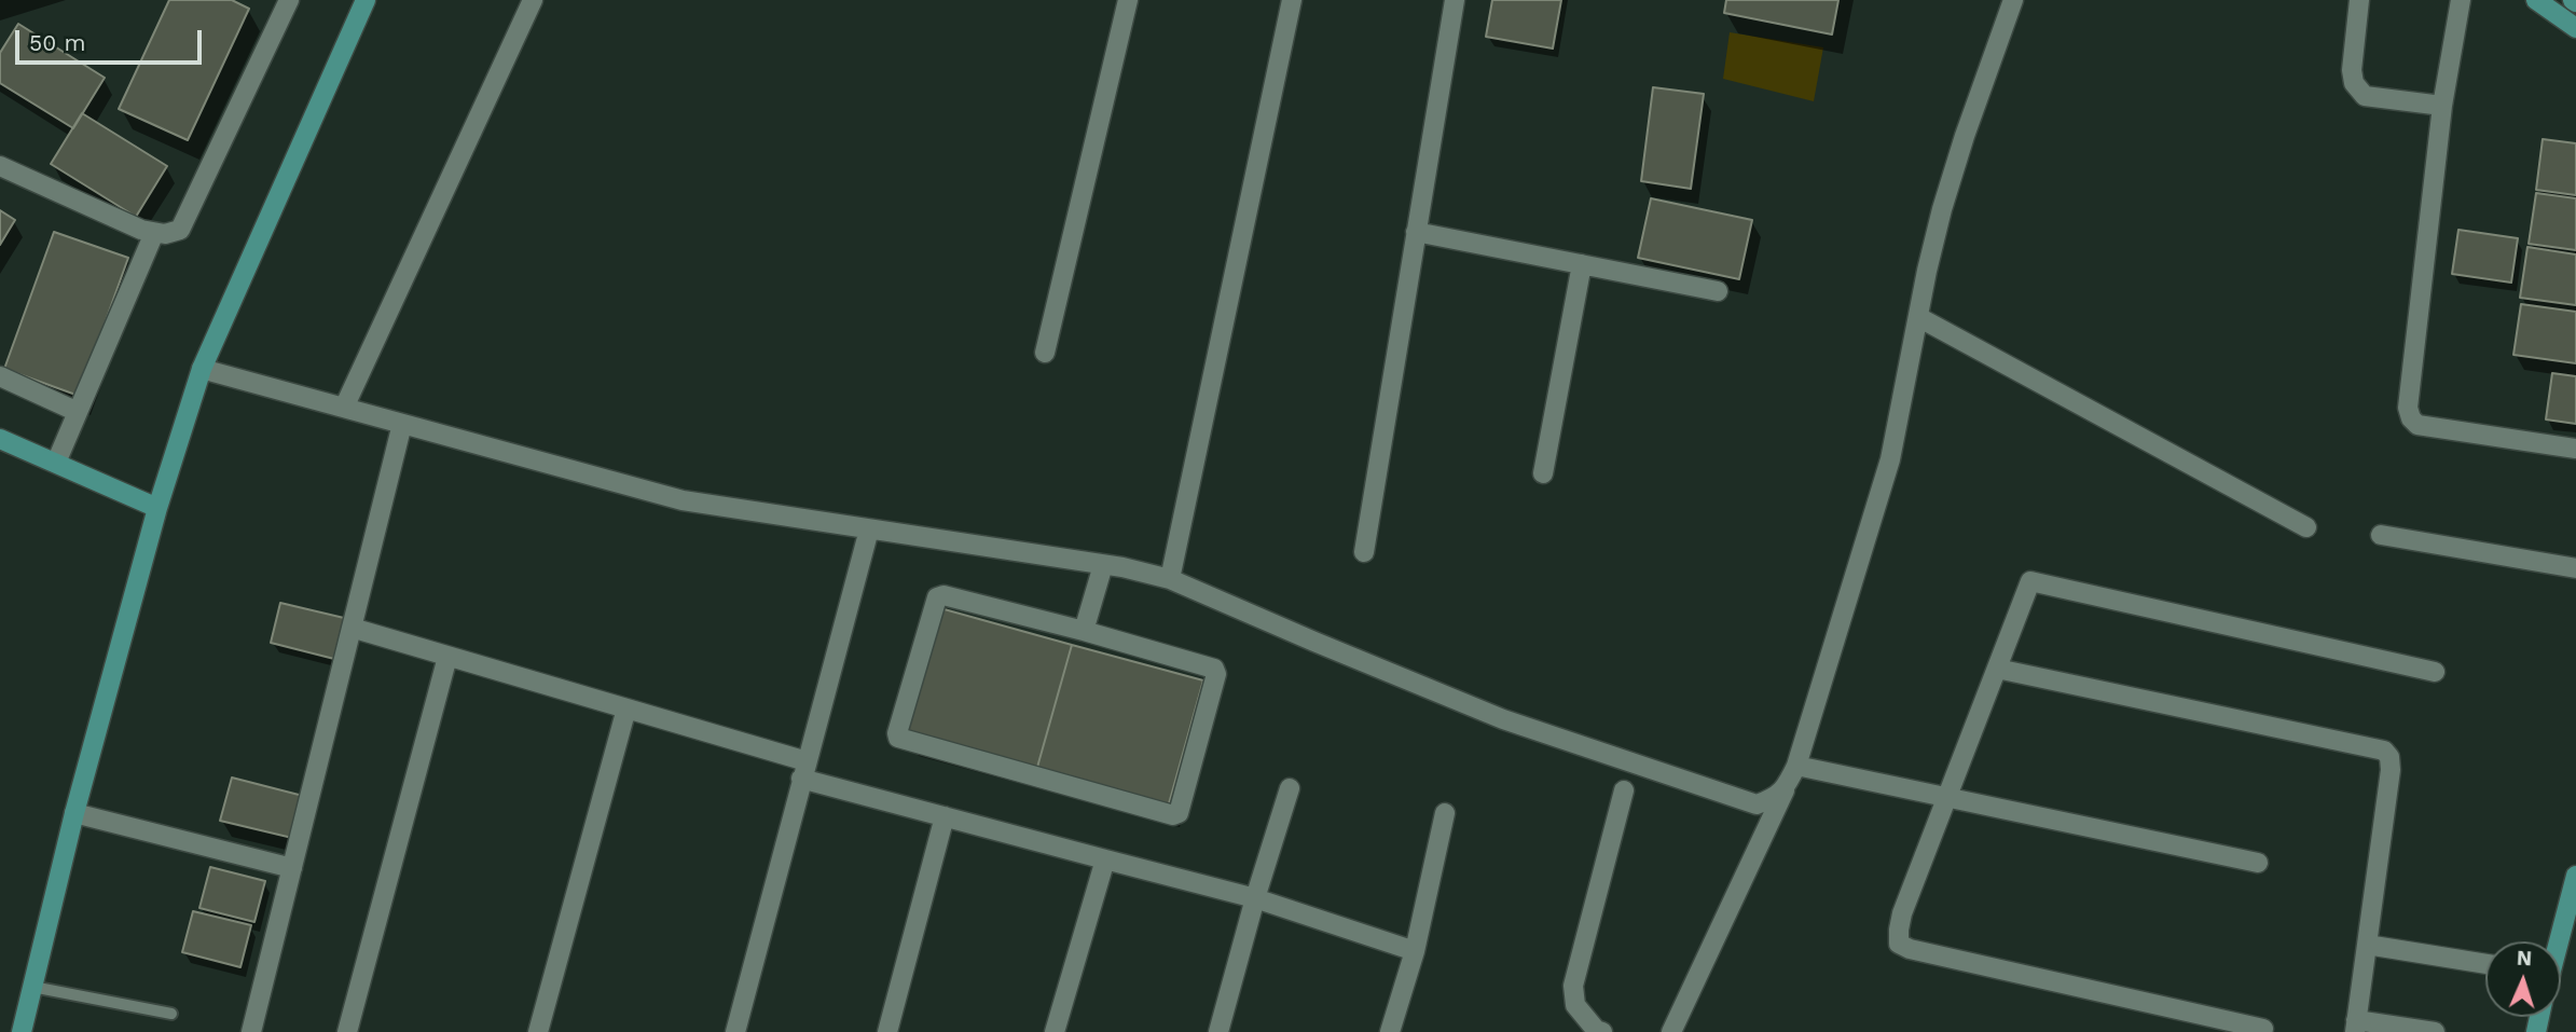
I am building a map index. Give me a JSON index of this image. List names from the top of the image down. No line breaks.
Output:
{"scale_bar":"50 m","north":"top"}
